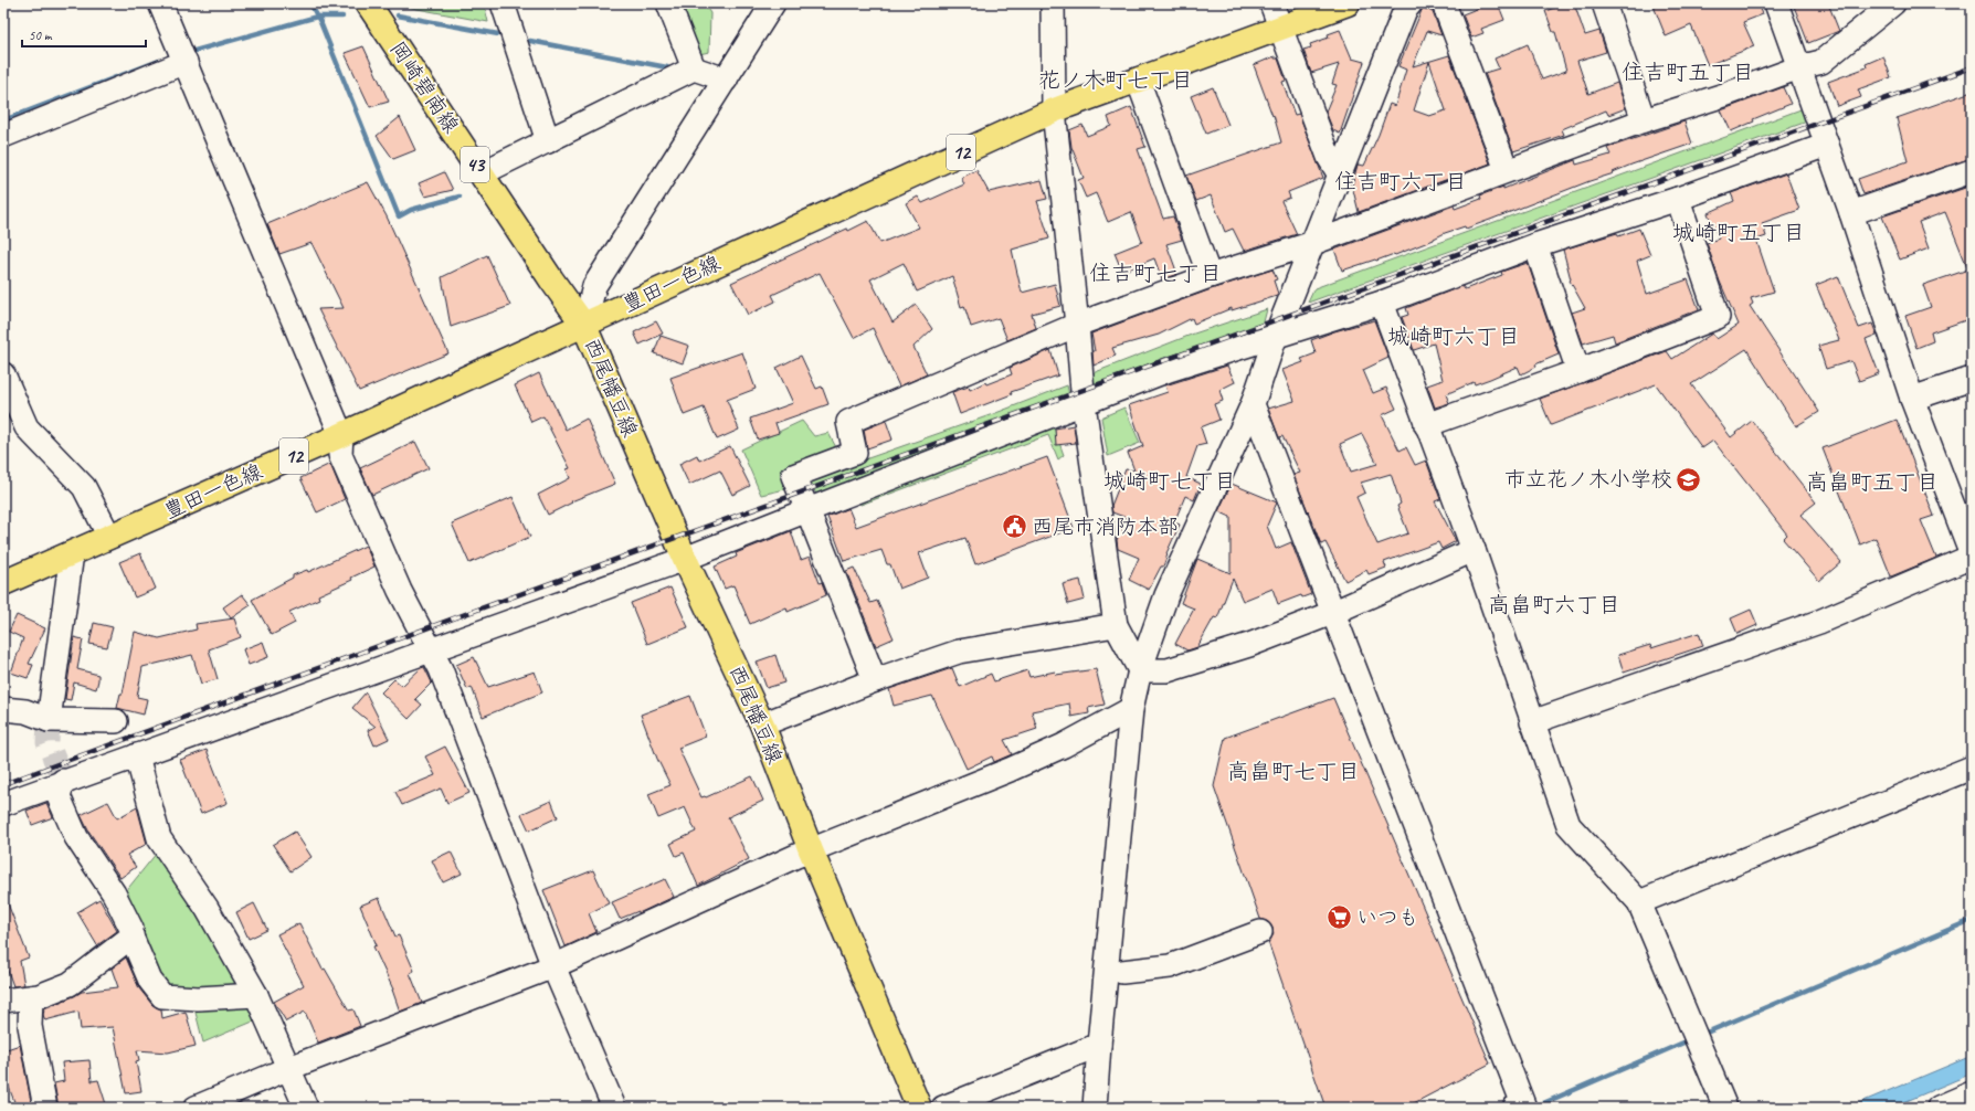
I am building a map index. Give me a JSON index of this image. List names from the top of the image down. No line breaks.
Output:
{"streets":{"main road":["岡崎碧南線","12","43","豊田一色線","西尾幡豆線"]},"crossings":[["岡崎碧南線","豊田一色線"],["岡崎碧南線","西尾幡豆線"],["豊田一色線","西尾幡豆線"]],"districts":["住吉町五丁目","花ノ木町七丁目","住吉町六丁目","城崎町五丁目","住吉町七丁目","城崎町六丁目","城崎町七丁目","高畠町五丁目","高畠町六丁目","高畠町七丁目"],"places":{"school or university":["市立花ノ木小学校"],"public building":["西尾市消防本部"],"supermarket":["いつも"]},"scale_bar":"50 m"}
